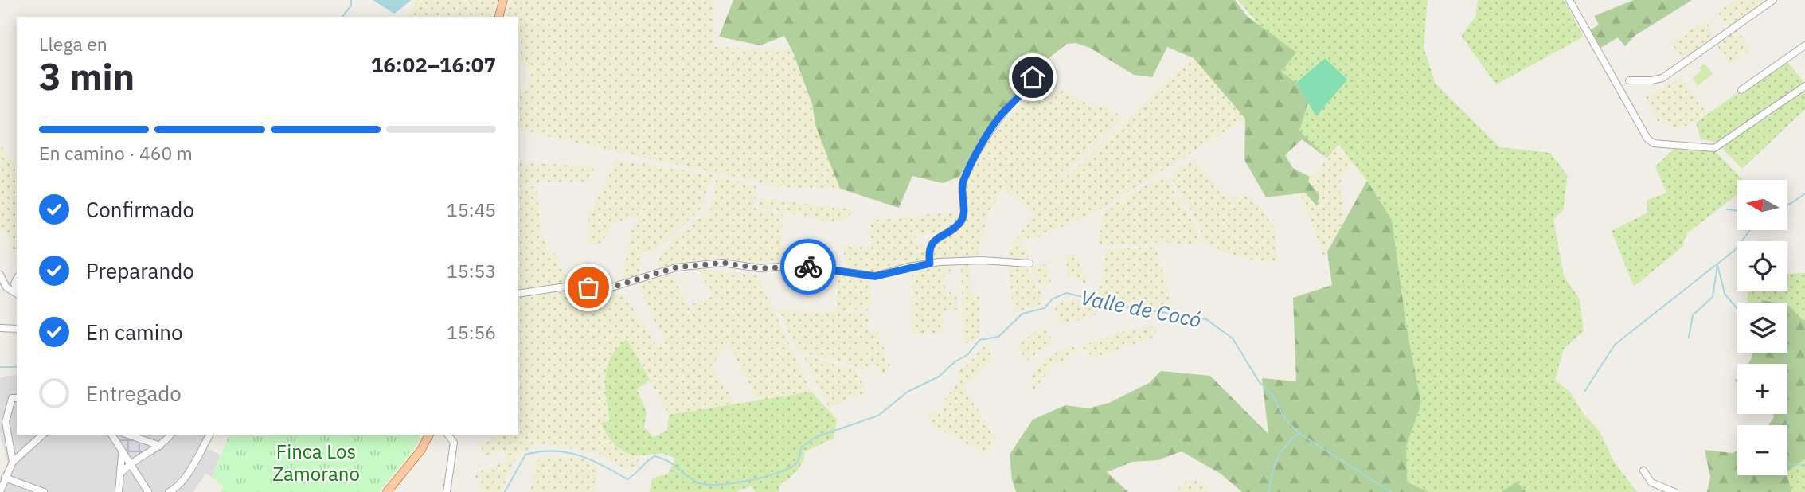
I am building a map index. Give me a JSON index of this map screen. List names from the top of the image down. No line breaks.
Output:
{"water":["Valle de Cocó"],"parks":["Finca Los Zamorano"],"north":"left","page":{"heading":["3 min","Llega en","16:02–16:07"],"bar":"En camino · 460 m","list":[["Confirmado","15:45"],["Preparando","15:53"],["En camino","15:56"],"Entregado"],"map_buttons":["+","−"]}}
